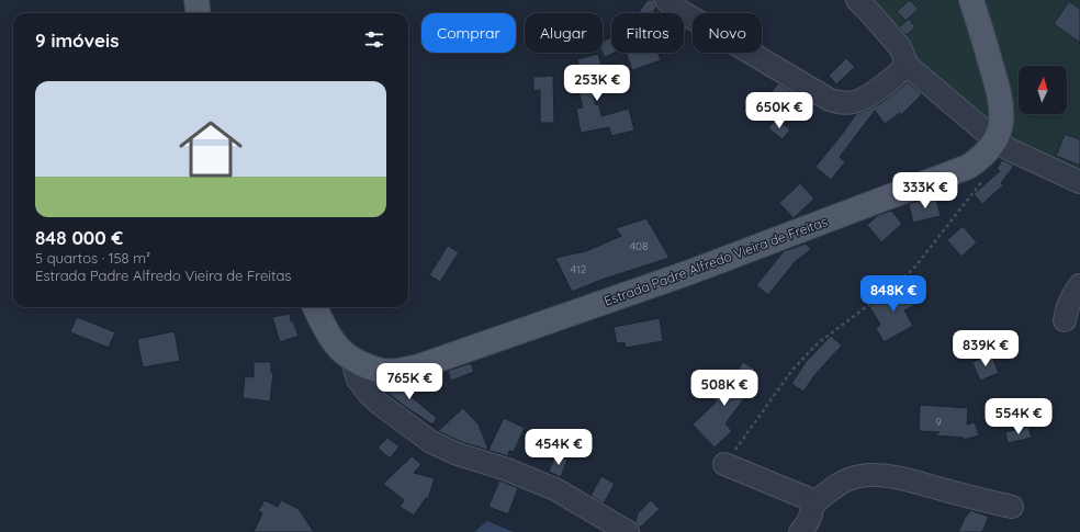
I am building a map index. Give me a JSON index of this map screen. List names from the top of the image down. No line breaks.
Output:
{"streets":{"main road":["Estrada Padre Alfredo Vieira de Freitas"]},"house_numbers":["408","412","9"],"north":"top","page":{"chip":["Comprar","Alugar","Filtros","Novo"],"heading":"9 imóveis","price":["253K €","650K €","333K €","848K €","839K €","765K €","508K €","554K €","454K €"],"list":[{"name":"848 000 €","note":"5 quartos · 158 m² · Estrada Padre Alfredo Vieira de Freitas"}]}}
